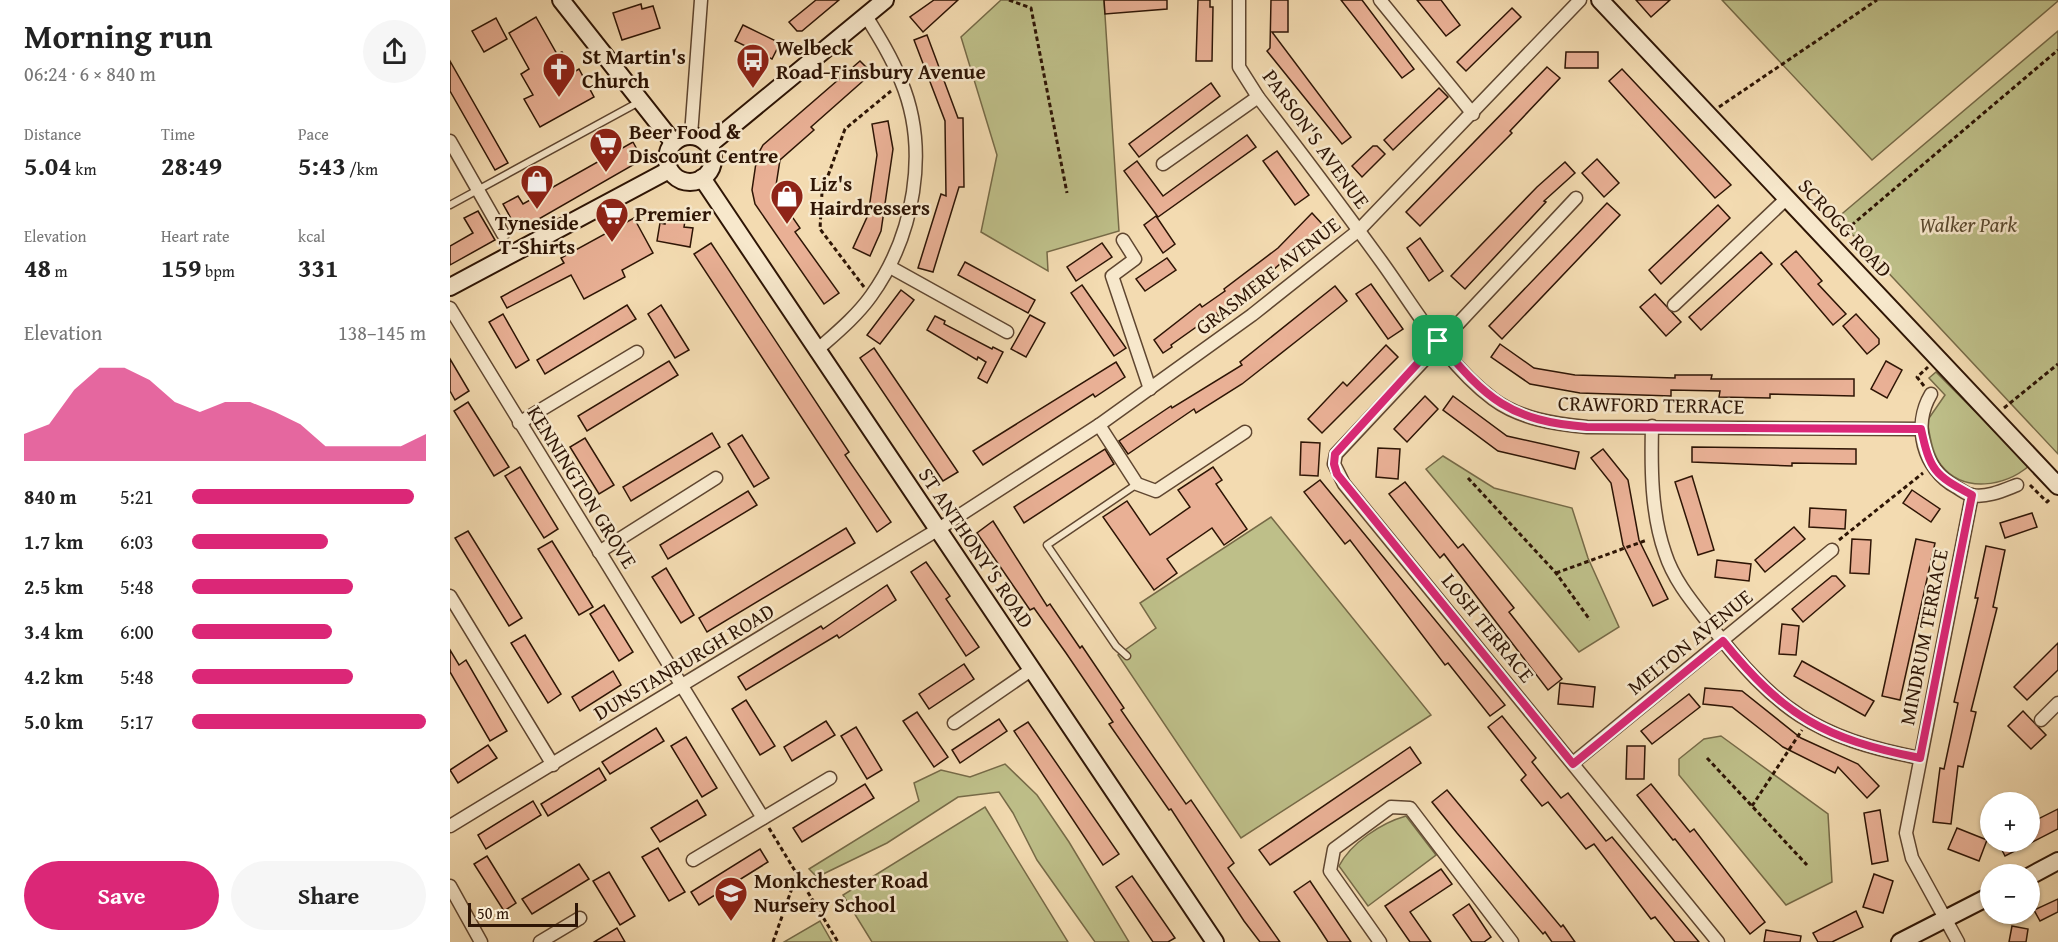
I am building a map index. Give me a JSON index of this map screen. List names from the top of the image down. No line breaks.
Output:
{"streets":{"street":["PARSON'S AVENUE","SCROGG ROAD","GRASMERE AVENUE","CRAWFORD TERRACE","KENNINGTON GROVE","ST ANTHONY'S ROAD","LOSH TERRACE","MINDRUM TERRACE","MELTON AVENUE","DUNSTANBURGH ROAD"]},"crossings":[["PARSON'S AVENUE","GRASMERE AVENUE"],["PARSON'S AVENUE","CRAWFORD TERRACE"],["GRASMERE AVENUE","CRAWFORD TERRACE"],["GRASMERE AVENUE","ST ANTHONY'S ROAD"],["GRASMERE AVENUE","DUNSTANBURGH ROAD"],["CRAWFORD TERRACE","LOSH TERRACE"],["KENNINGTON GROVE","DUNSTANBURGH ROAD"],["ST ANTHONY'S ROAD","DUNSTANBURGH ROAD"],["LOSH TERRACE","MELTON AVENUE"]],"parks":["Walker Park"],"places":{"bus stop":["Welbeck Road-Finsbury Avenue"],"church":["St Martin's Church"],"supermarket":["Beer Food & Discount Centre","Premier"],"shop":["Tyneside T-Shirts","Liz's Hairdressers"],"school or university":["Monkchester Road Nursery School"]},"scale_bar":"50 m","page":{"heading":["Morning run","06:24 · 6 × 840 m"],"stats":[["Distance","5.04 km"],["Time","28:49"],["Pace","5:43 /km"],["Elevation","48 m"],["Heart rate","159 bpm"],["kcal","331"]],"chart":["Elevation","138–145 m"],"list":[{"name":"840 m","note":"5:21"},{"name":"1.7 km","note":"6:03"},{"name":"2.5 km","note":"5:48"},{"name":"3.4 km","note":"6:00"},{"name":"4.2 km","note":"5:48"},{"name":"5.0 km","note":"5:17"}],"map_buttons":["+","−"],"buttons":["Save","Share"],"scale":"50 m"}}
